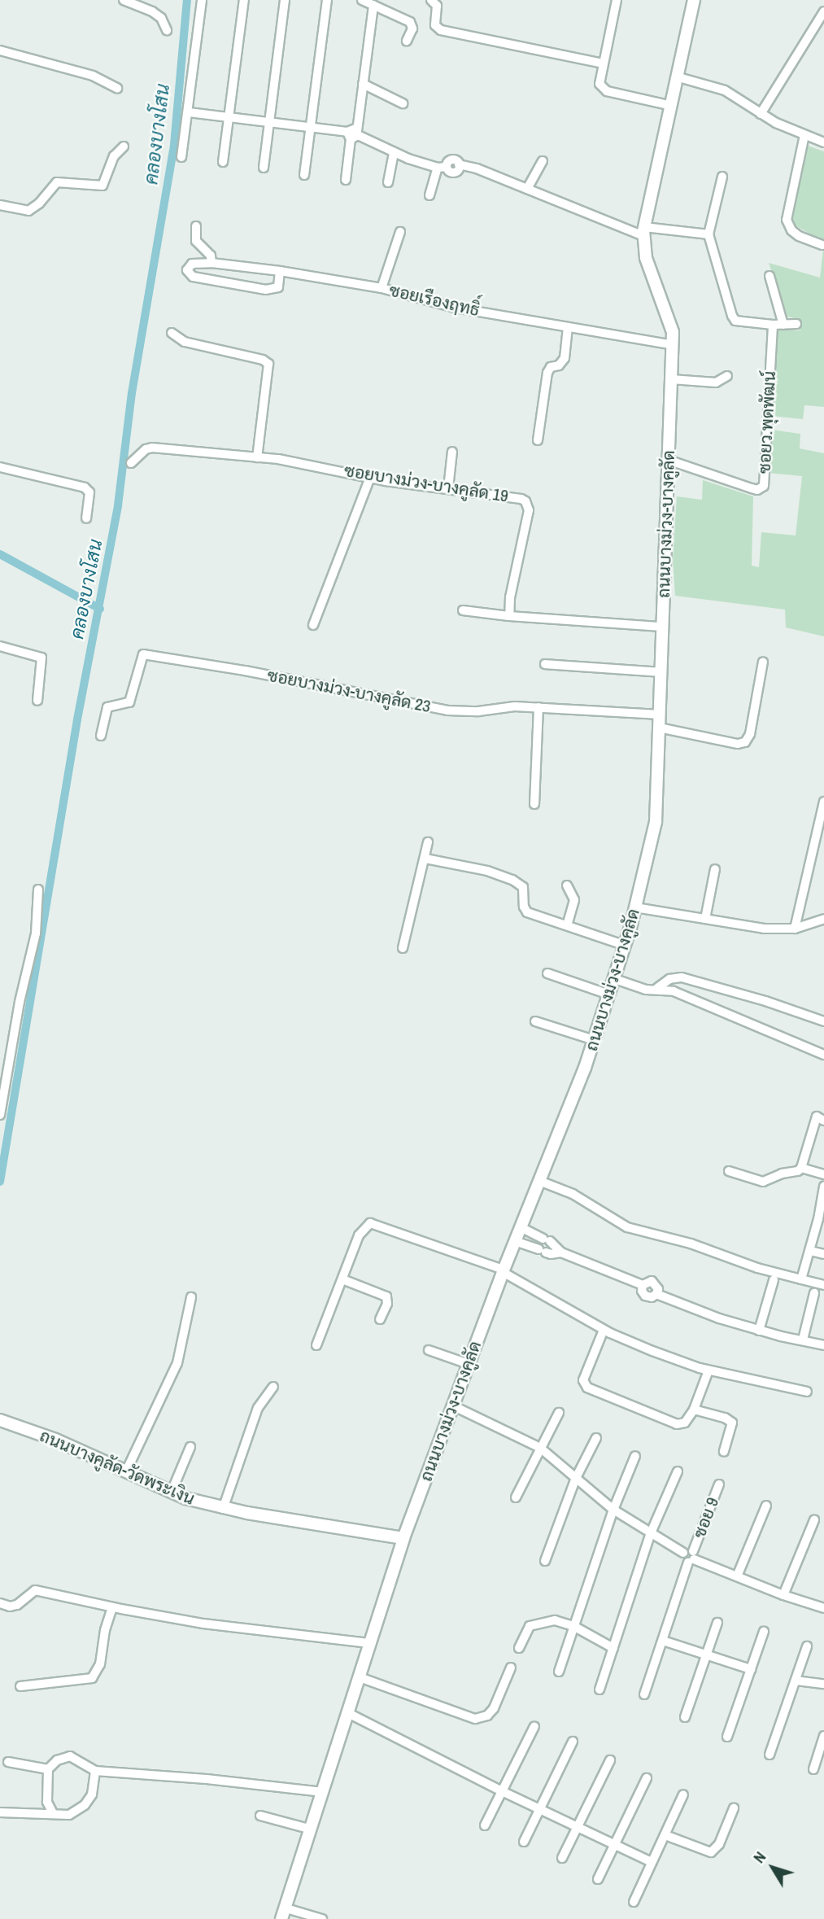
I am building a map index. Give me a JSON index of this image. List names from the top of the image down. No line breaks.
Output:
{"streets":{"street":["ซอยเรืองฤทธิ์","ซอยว.พุดพัฒน์","ซอยบางม่วง-บางคูลัด 19","ถนนบางม่วง-บางคูลัด","ซอยบางม่วง-บางคูลัด 23","ถนนบางคูลัด-วัดพระเงิน","ซอย 9"]},"crossings":[["ซอยเรืองฤทธิ์","ถนนบางม่วง-บางคูลัด"],["ซอยว.พุดพัฒน์","ถนนบางม่วง-บางคูลัด"],["ถนนบางม่วง-บางคูลัด","ซอยบางม่วง-บางคูลัด 23"],["ถนนบางม่วง-บางคูลัด","ถนนบางคูลัด-วัดพระเงิน"]],"water":["คลองบางโสน"],"north":"top left"}
